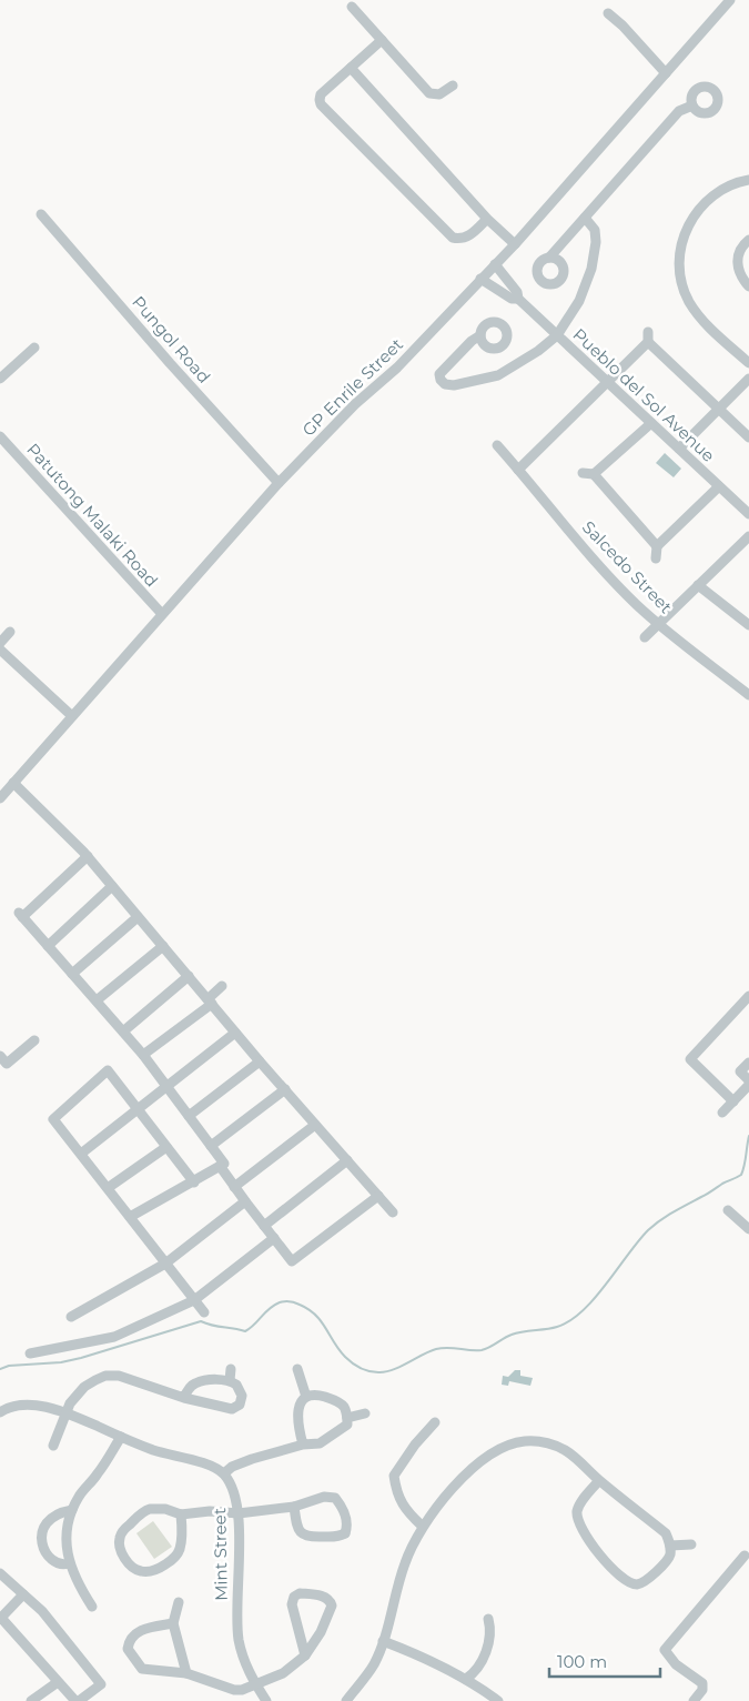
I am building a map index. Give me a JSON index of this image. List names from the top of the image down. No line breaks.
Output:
{"streets":{"street":["Pungol Road","GP Enrile Street","Pueblo del Sol Avenue","Patutong Malaki Road","Salcedo Street","Mint Street"]},"crossings":[["Pungol Road","GP Enrile Street"],["GP Enrile Street","Pueblo del Sol Avenue"],["GP Enrile Street","Patutong Malaki Road"]],"scale_bar":"100 m"}
